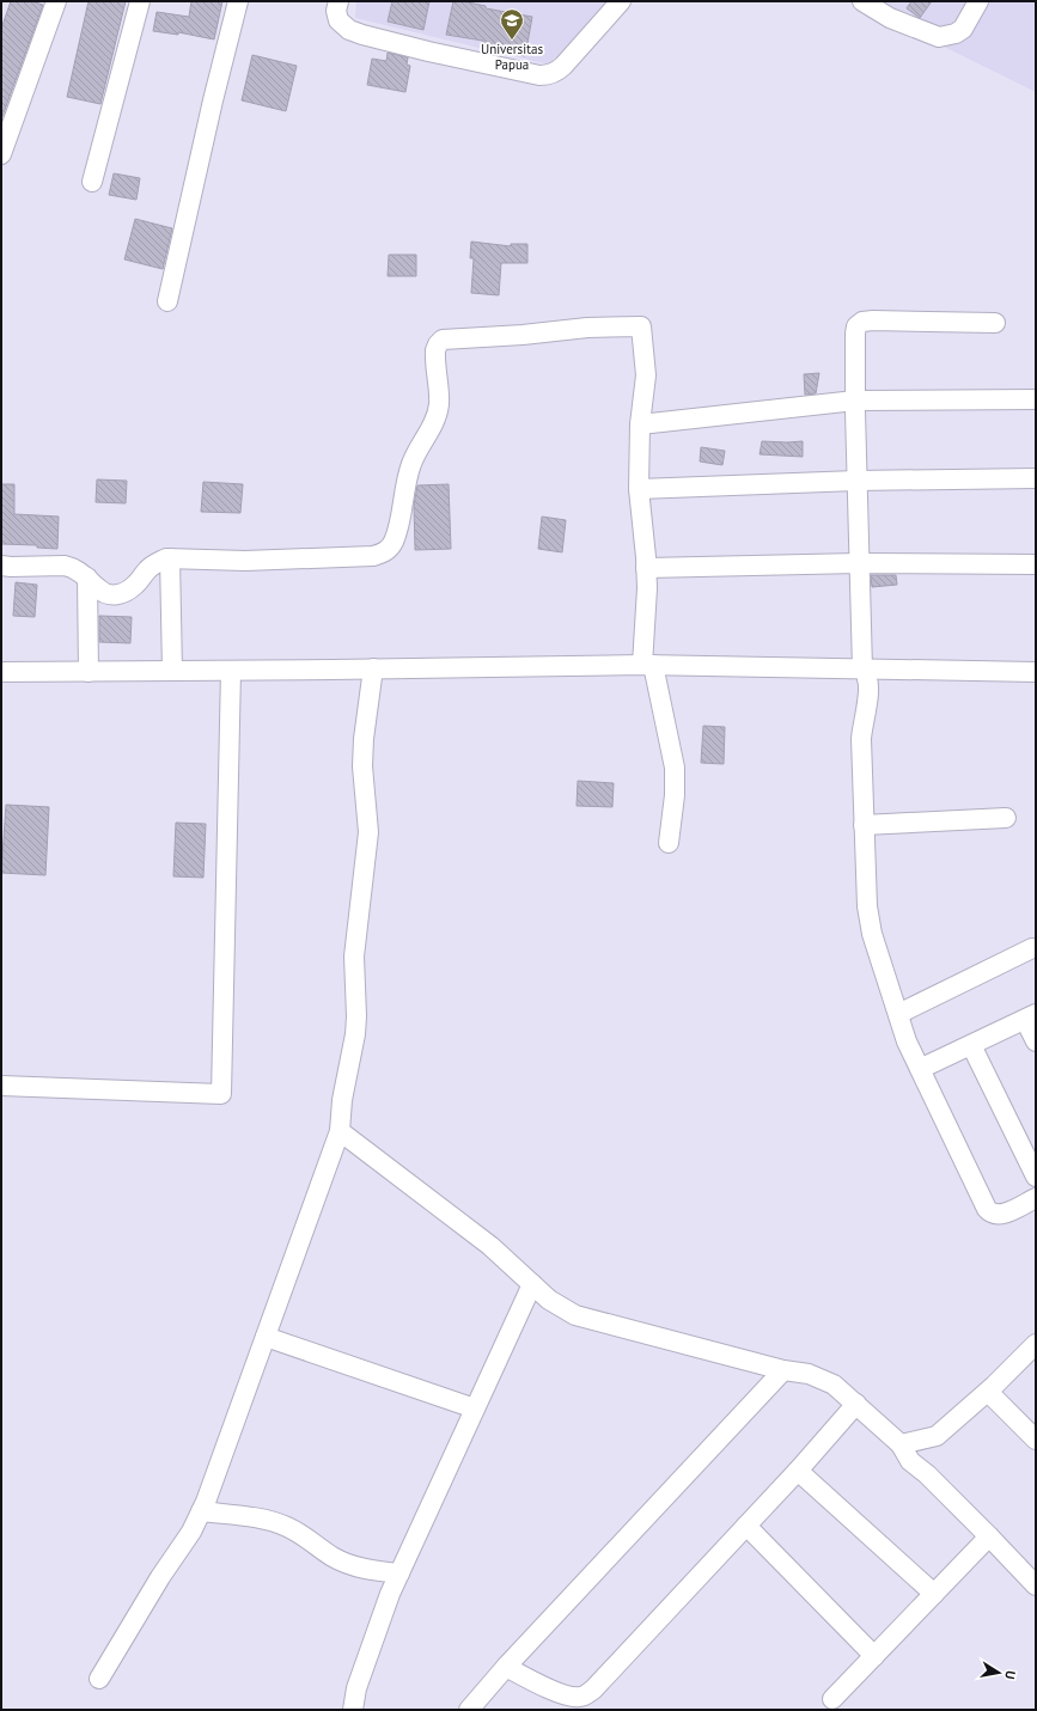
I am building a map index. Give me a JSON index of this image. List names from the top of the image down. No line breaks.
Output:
{"places":{"school or university":["Universitas Papua"]},"north":"right"}
